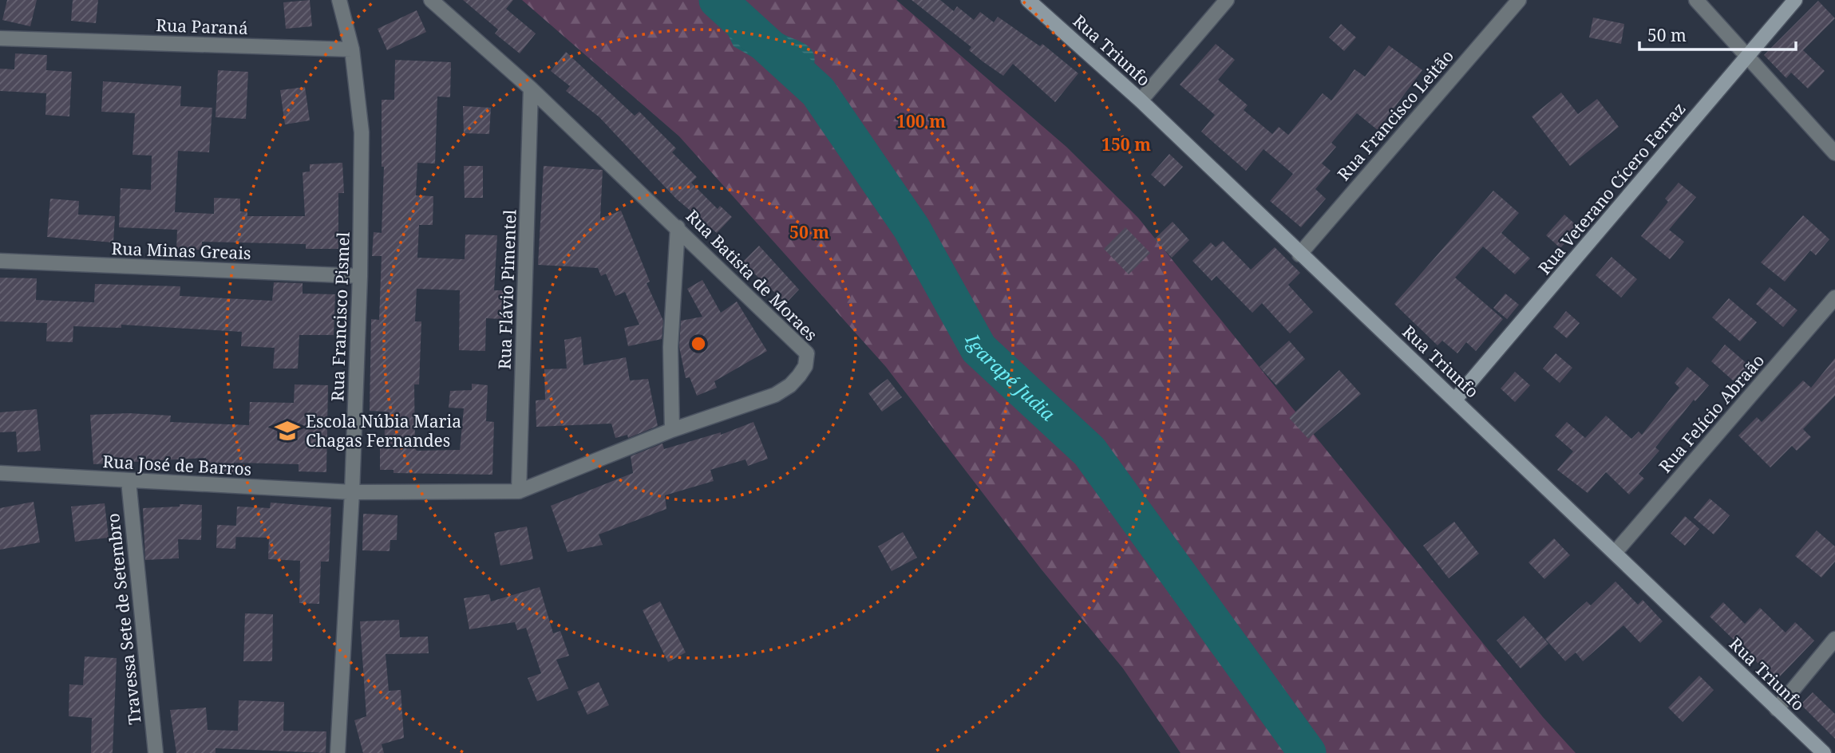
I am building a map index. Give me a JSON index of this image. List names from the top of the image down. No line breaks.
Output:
{"streets":{"street":["Rua Paraná","Rua Triunfo","Rua Francisco Leitão","Rua Veterano Cícero Ferraz","Rua Minas Greais","Rua Batista de Moraes","Rua Flávio Pimentel","Rua Francisco Pismel","Rua Felício Abraão","Rua José de Barros","Travessa Sete de Setembro"]},"crossings":[["Rua Paraná","Rua Francisco Pismel"],["Rua Triunfo","Rua Francisco Leitão"],["Rua Triunfo","Rua Veterano Cícero Ferraz"],["Rua Triunfo","Rua Felício Abraão"],["Rua Minas Greais","Rua Francisco Pismel"],["Rua Batista de Moraes","Rua Flávio Pimentel"],["Rua Batista de Moraes","Rua Francisco Pismel"],["Rua Batista de Moraes","Rua José de Barros"],["Rua Francisco Pismel","Rua José de Barros"],["Rua José de Barros","Travessa Sete de Setembro"]],"water":["Igarapé Judia"],"places":{"school or university":["Escola Núbia Maria Chagas Fernandes"]},"scale_bar":"50 m","rings":["100 m","150 m","50 m"]}
